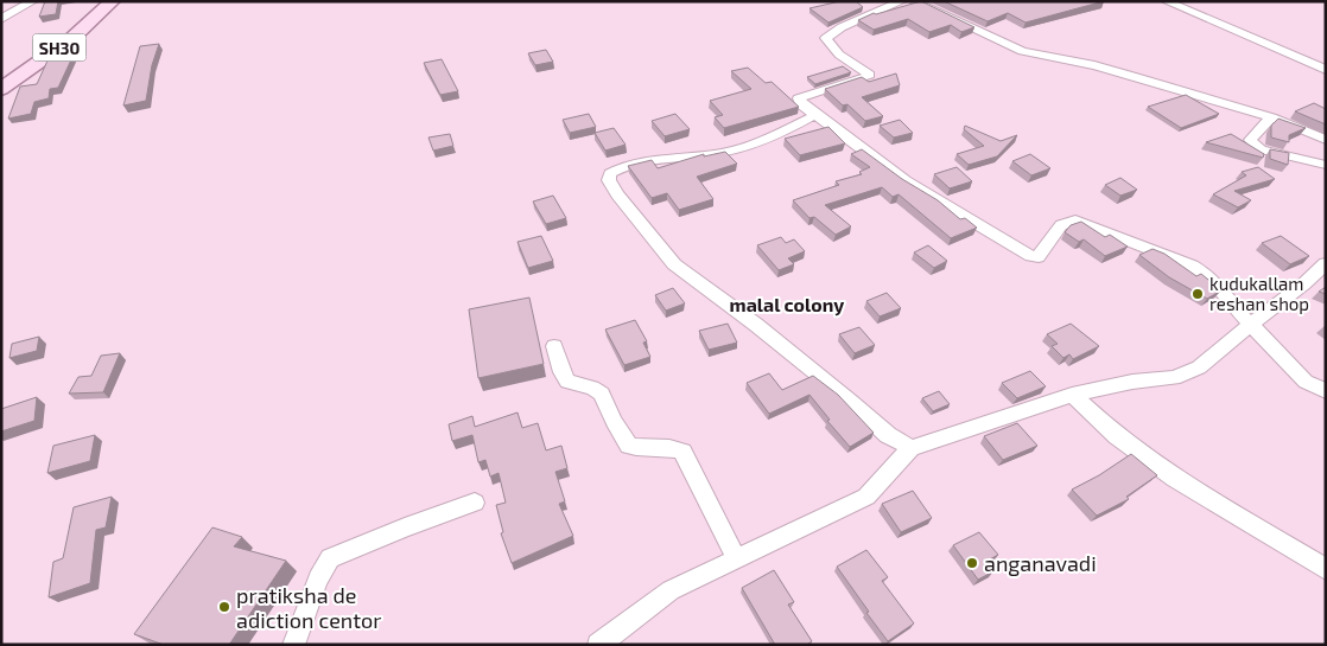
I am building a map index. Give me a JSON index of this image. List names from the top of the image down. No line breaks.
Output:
{"streets":{"main road":["SH30"]},"districts":["malal colony"],"places":["kudukallam reshan shop","anganavadi","pratiksha de adiction centor"]}
